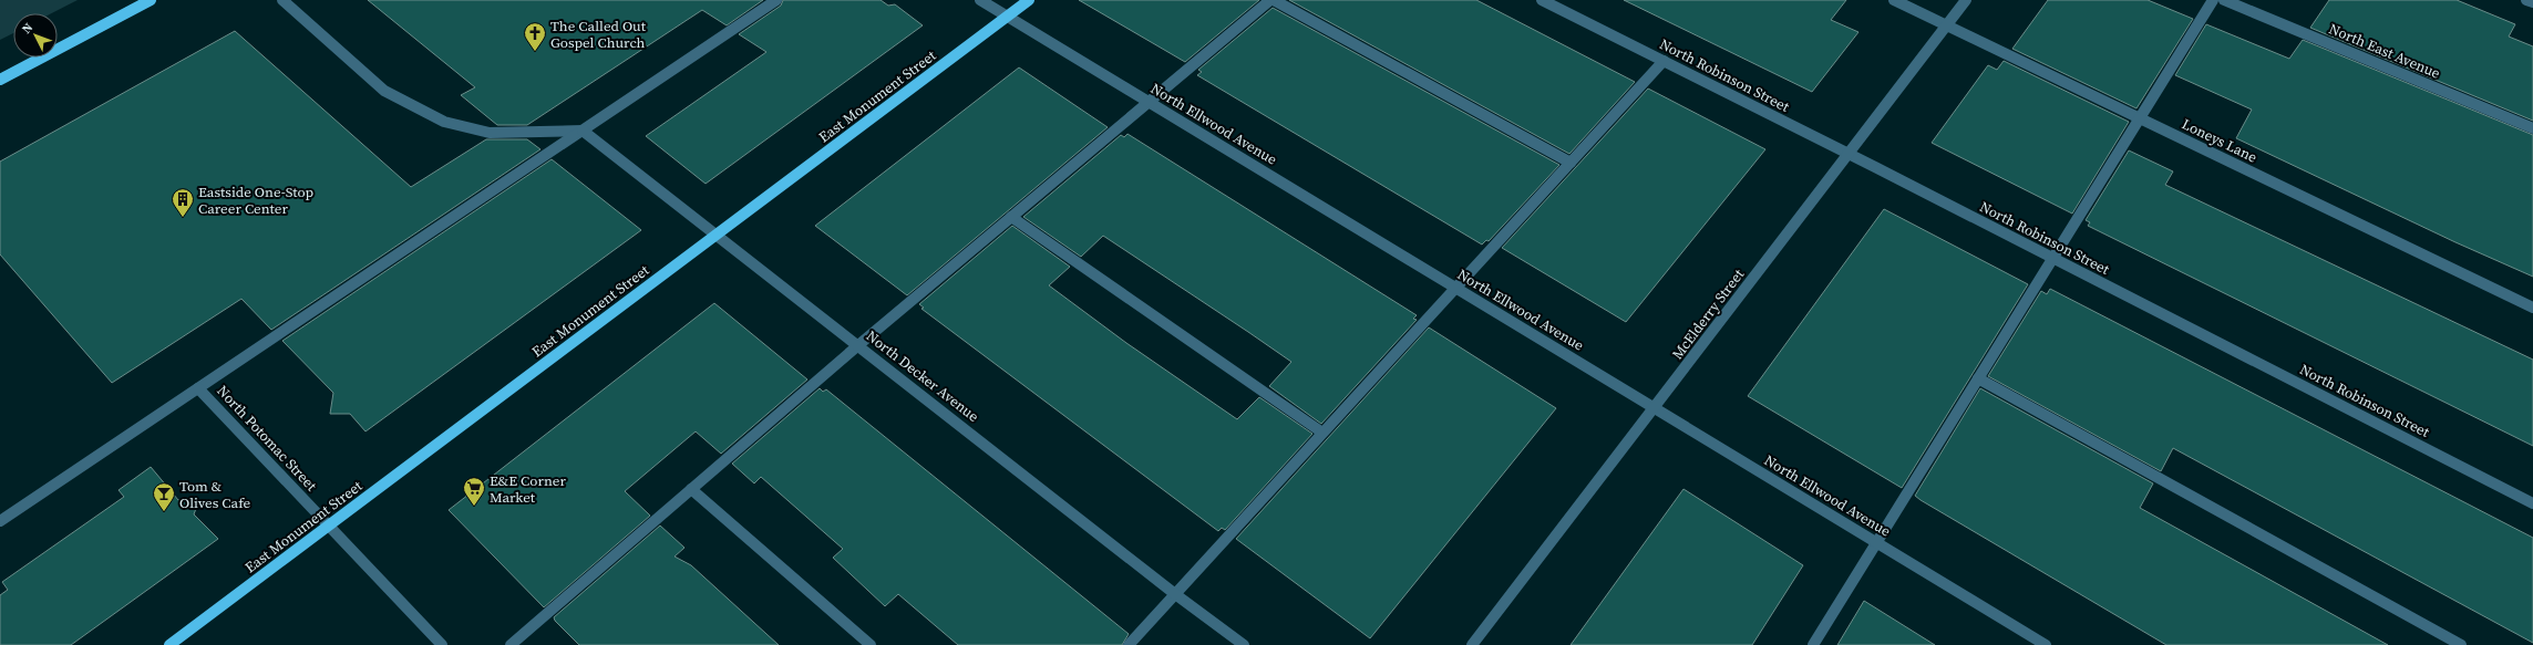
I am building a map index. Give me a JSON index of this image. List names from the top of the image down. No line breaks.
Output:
{"streets":{"main road":["East Monument Street"],"street":["North East Avenue","North Robinson Street","North Ellwood Avenue","Loneys Lane","McElderry Street","North Decker Avenue","North Potomac Street"]},"crossings":[["North Robinson Street","McElderry Street"],["East Monument Street","North Ellwood Avenue"],["East Monument Street","North Decker Avenue"],["East Monument Street","North Potomac Street"],["North Ellwood Avenue","McElderry Street"],["Loneys Lane","McElderry Street"]],"places":{"church":["The Called Out Gospel Church"],"building":["Eastside One-Stop Career Center"],"supermarket":["E&E Corner Market"],"bar":["Tom & Olives Cafe"]},"north":"top left"}
